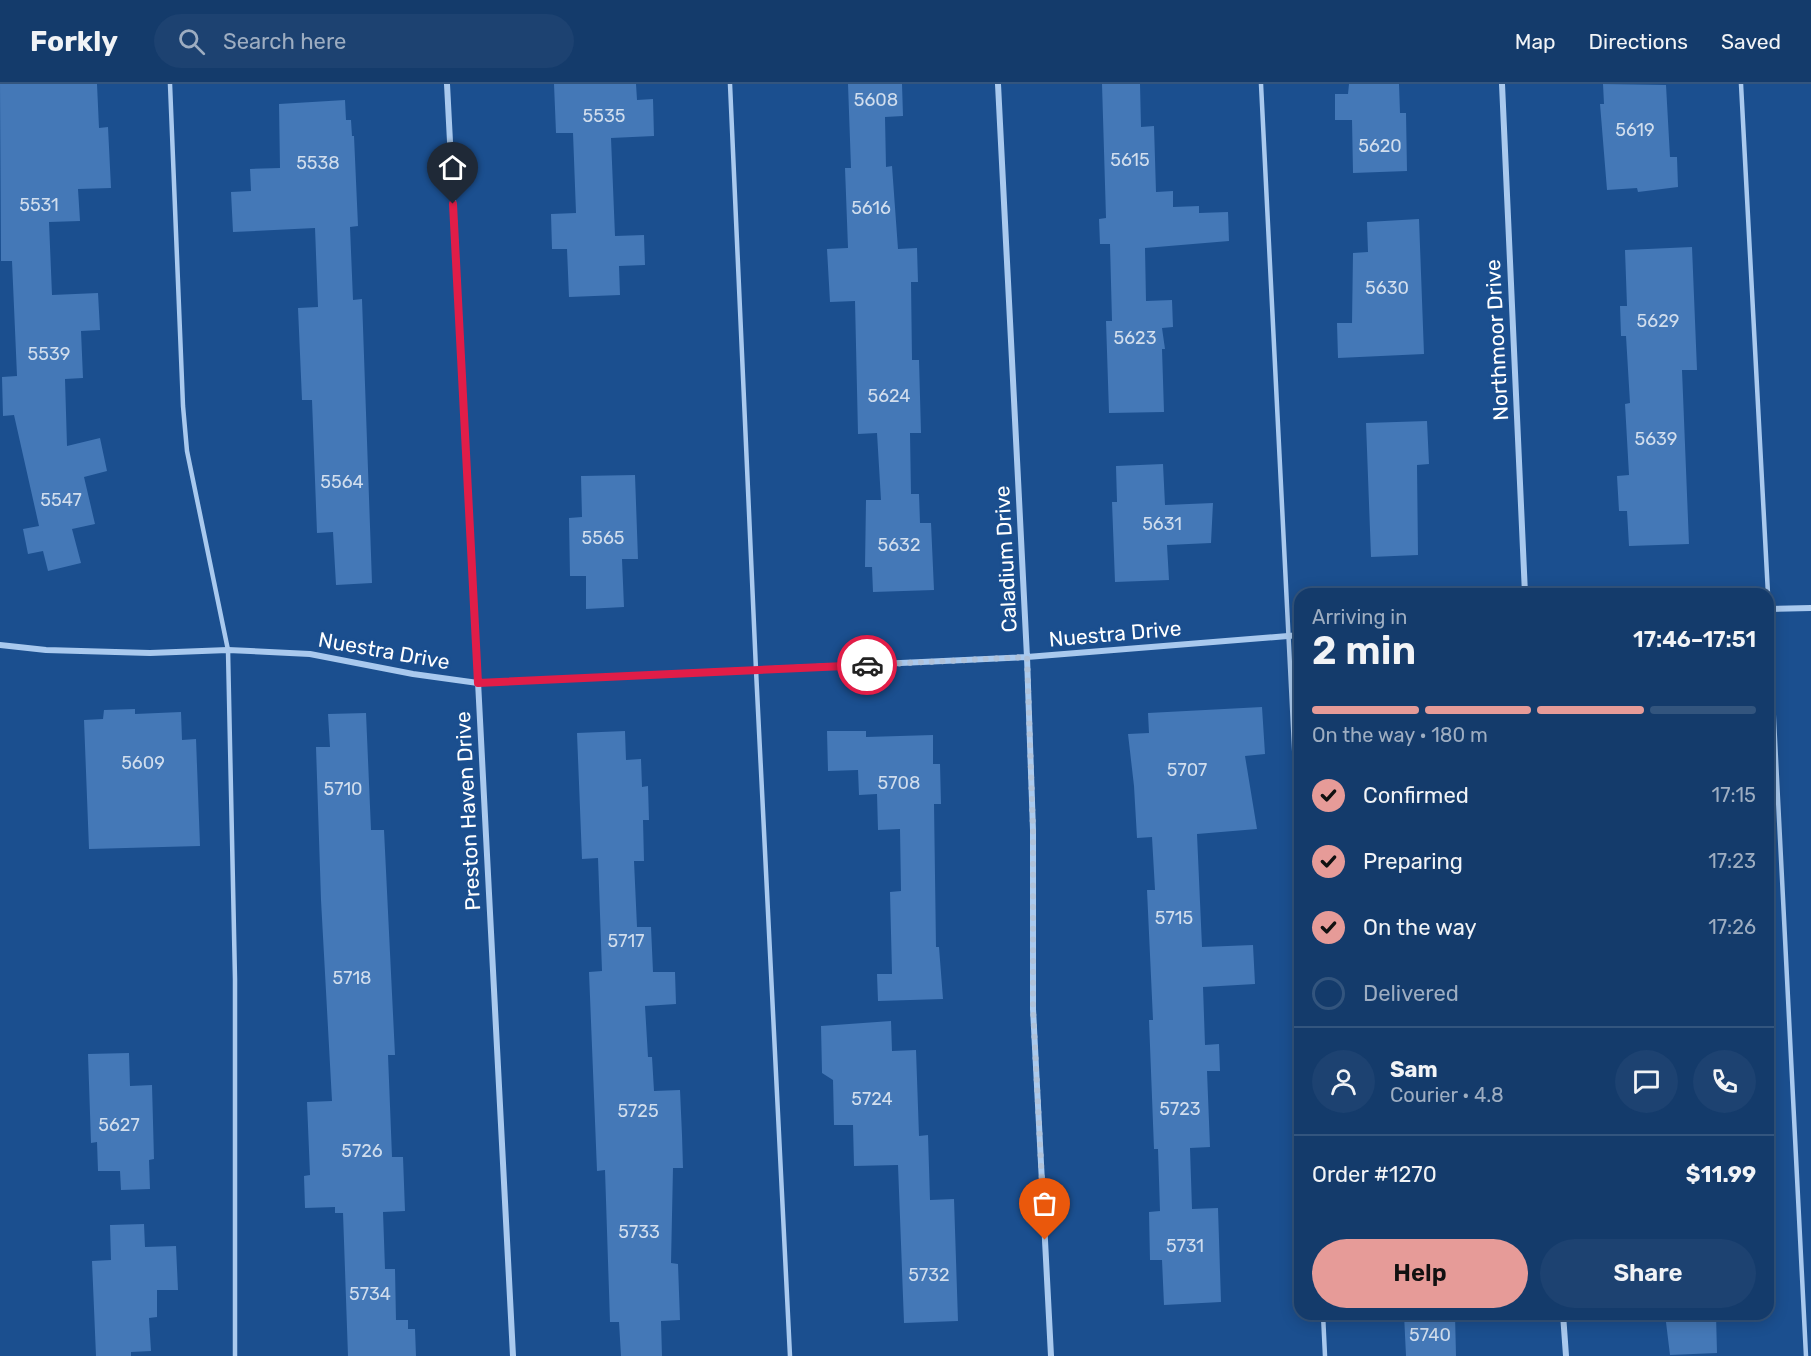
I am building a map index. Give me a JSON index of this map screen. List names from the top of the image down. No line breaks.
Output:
{"streets":{"street":["Northmoor Drive","Caladium Drive","Nuestra Drive","Preston Haven Drive"]},"crossings":[["Caladium Drive","Nuestra Drive"],["Nuestra Drive","Preston Haven Drive"]],"house_numbers":["5608","5535","5619","5620","5615","5538","5531","5616","5630","5629","5623","5539","5624","5639","5564","5547","5631","5565","5632","5609","5707","5708","5710","5715","5717","5718","5724","5723","5725","5627","5726","5733","5731","5732","5734","5740"],"page":{"header":"Forkly","search":"Search here","nav":["Map","Directions","Saved"],"heading":["2 min","Arriving in","17:46–17:51"],"panel":["Sam","Courier · 4.8","Order #1270","$11.99"],"bar":"On the way · 180 m","list":[["Confirmed","17:15"],["Preparing","17:23"],["On the way","17:26"],"Delivered"],"buttons":["Help","Share"]}}
